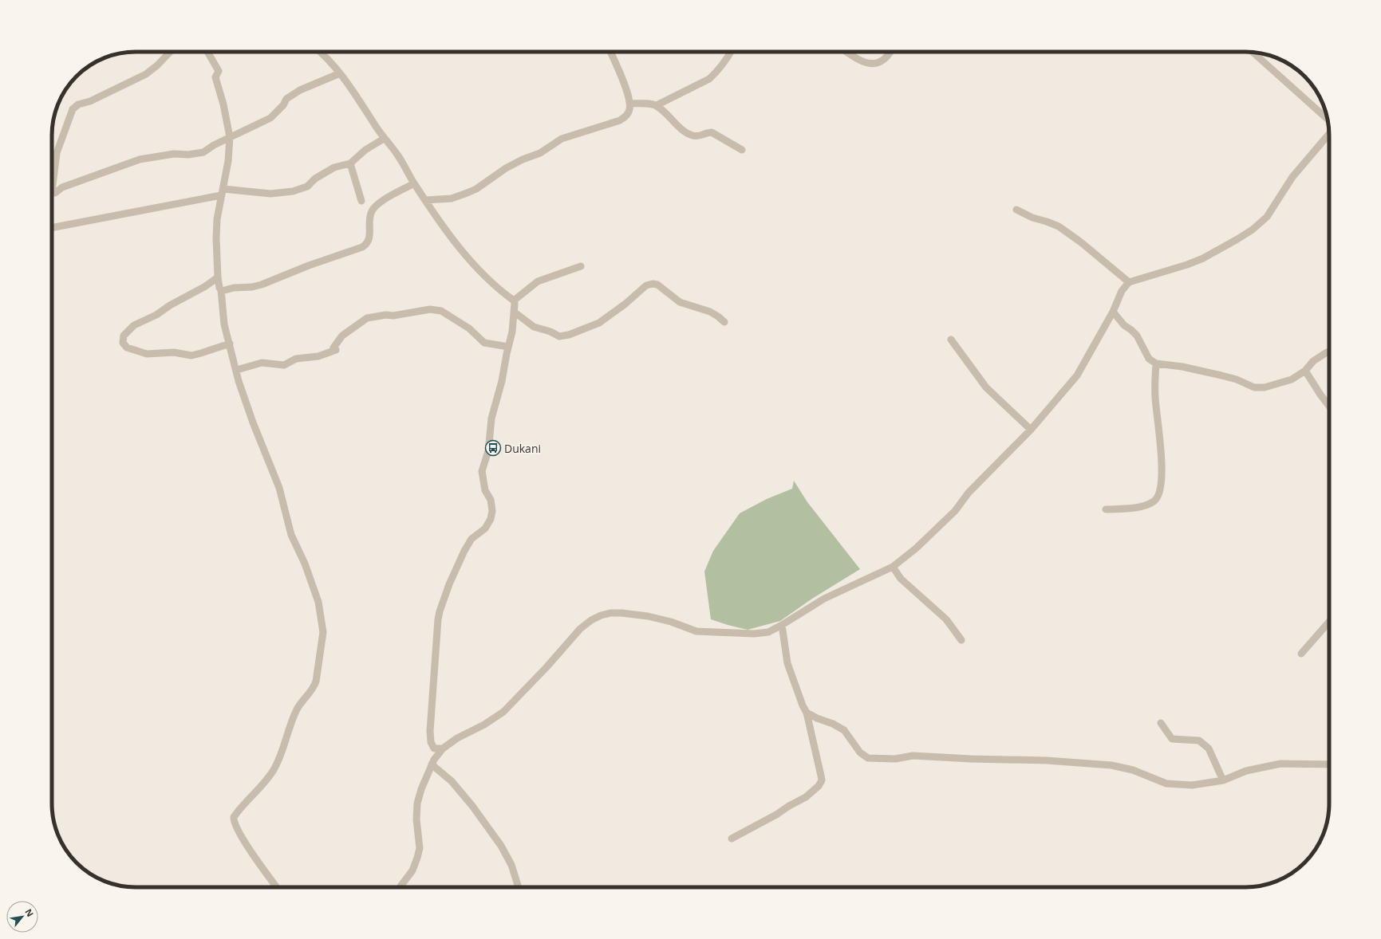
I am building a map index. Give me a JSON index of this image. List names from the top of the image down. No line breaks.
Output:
{"places":{"bus stop":["Dukani"]},"north":"top right"}
